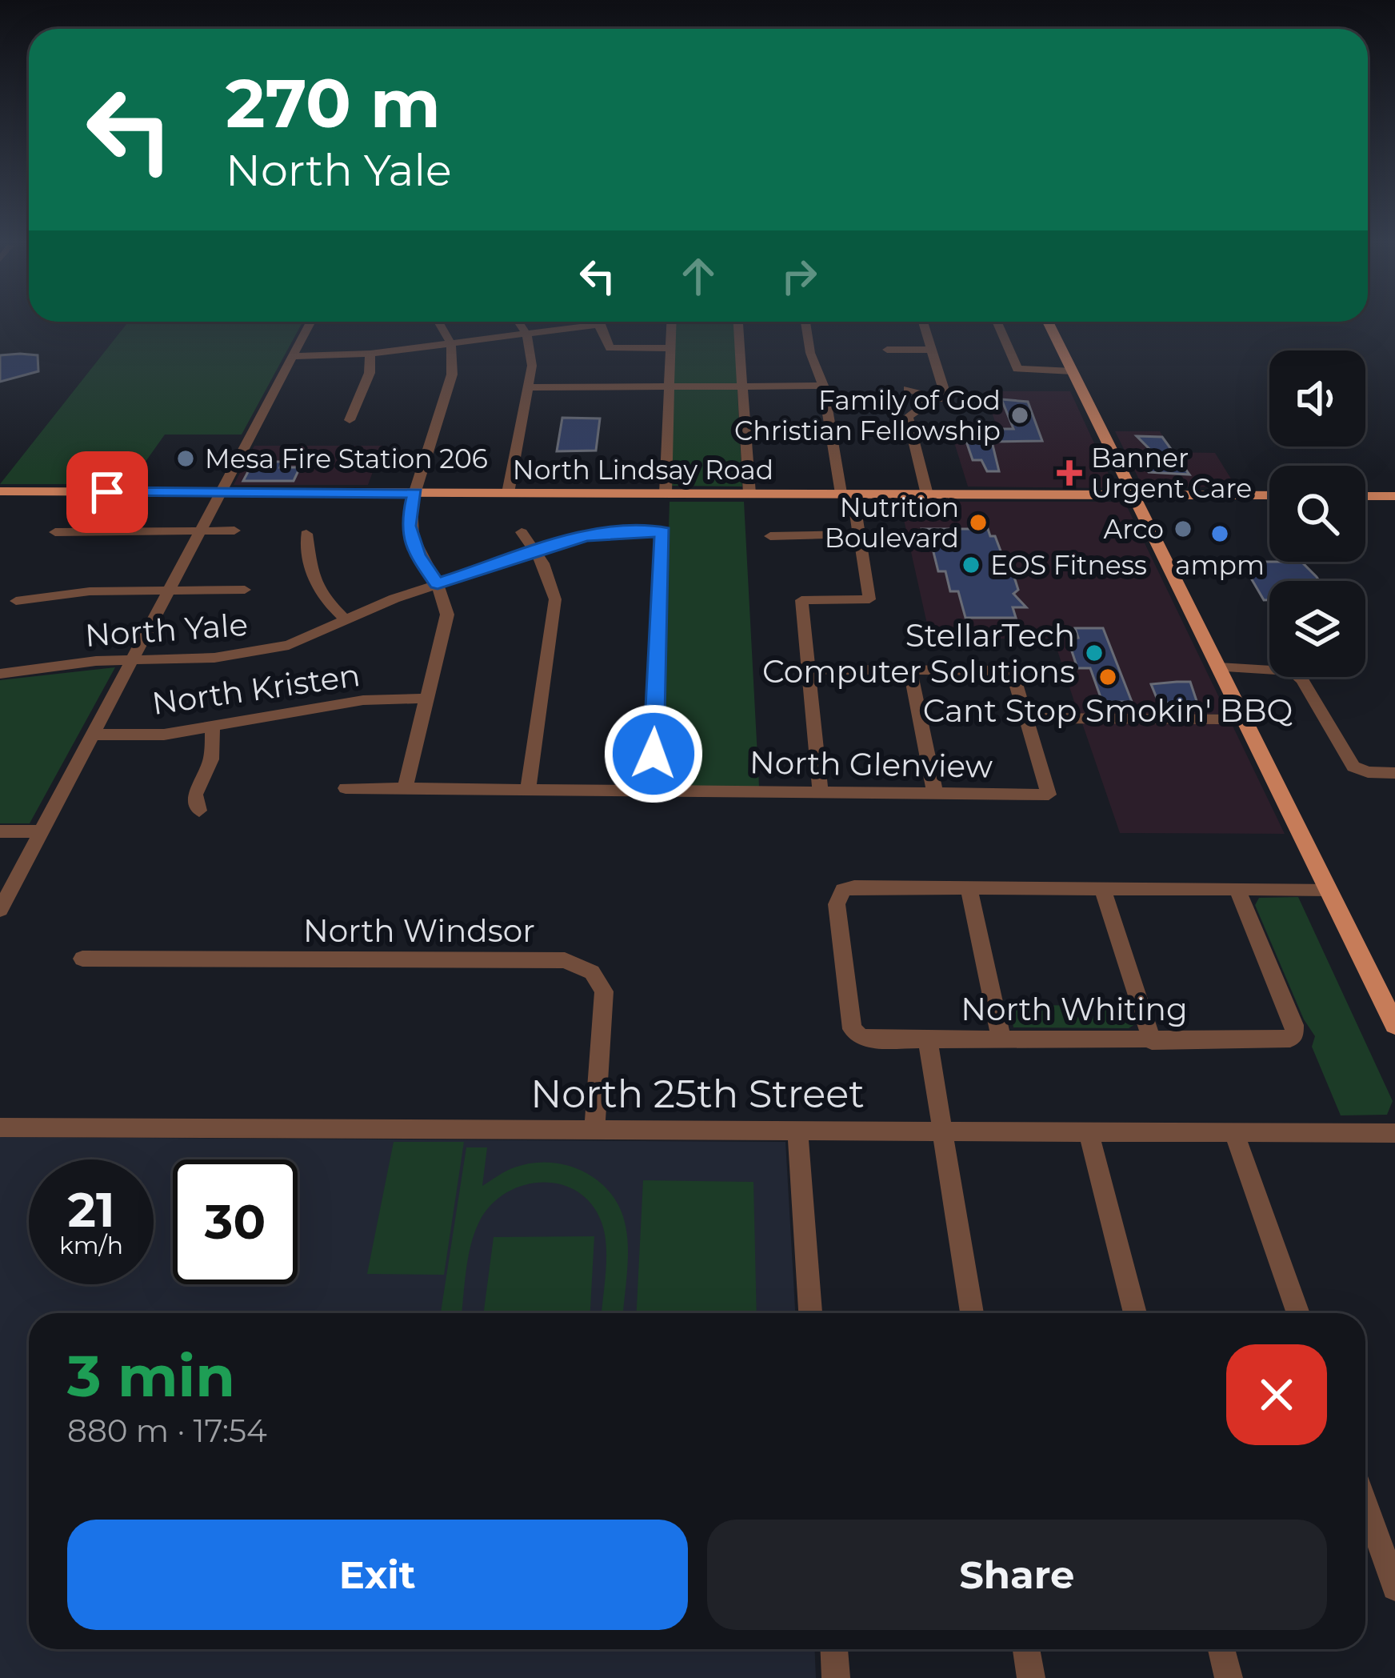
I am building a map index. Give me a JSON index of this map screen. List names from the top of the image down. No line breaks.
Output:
{"streets":{"main road":["North Lindsay Road"],"street":["North Yale","North Kristen","North Glenview","North Windsor","North Whiting","North 25th Street"]},"crossings":[["North Yale","North Glenview"],["North Windsor","North 25th Street"]],"places":{"other":["Family of God Christian Fellowship","Mesa Fire Station 206","Nutrition Boulevard","Arco","ampm","EOS Fitness","StellarTech Computer Solutions","Cant Stop Smokin' BBQ"],"health":["Banner Urgent Care"]},"page":{"turn":["270 m","North Yale"],"speed":"21 km/h","limit":"30","heading":["3 min","880 m · 17:54"],"buttons":["Exit","Share"]}}
